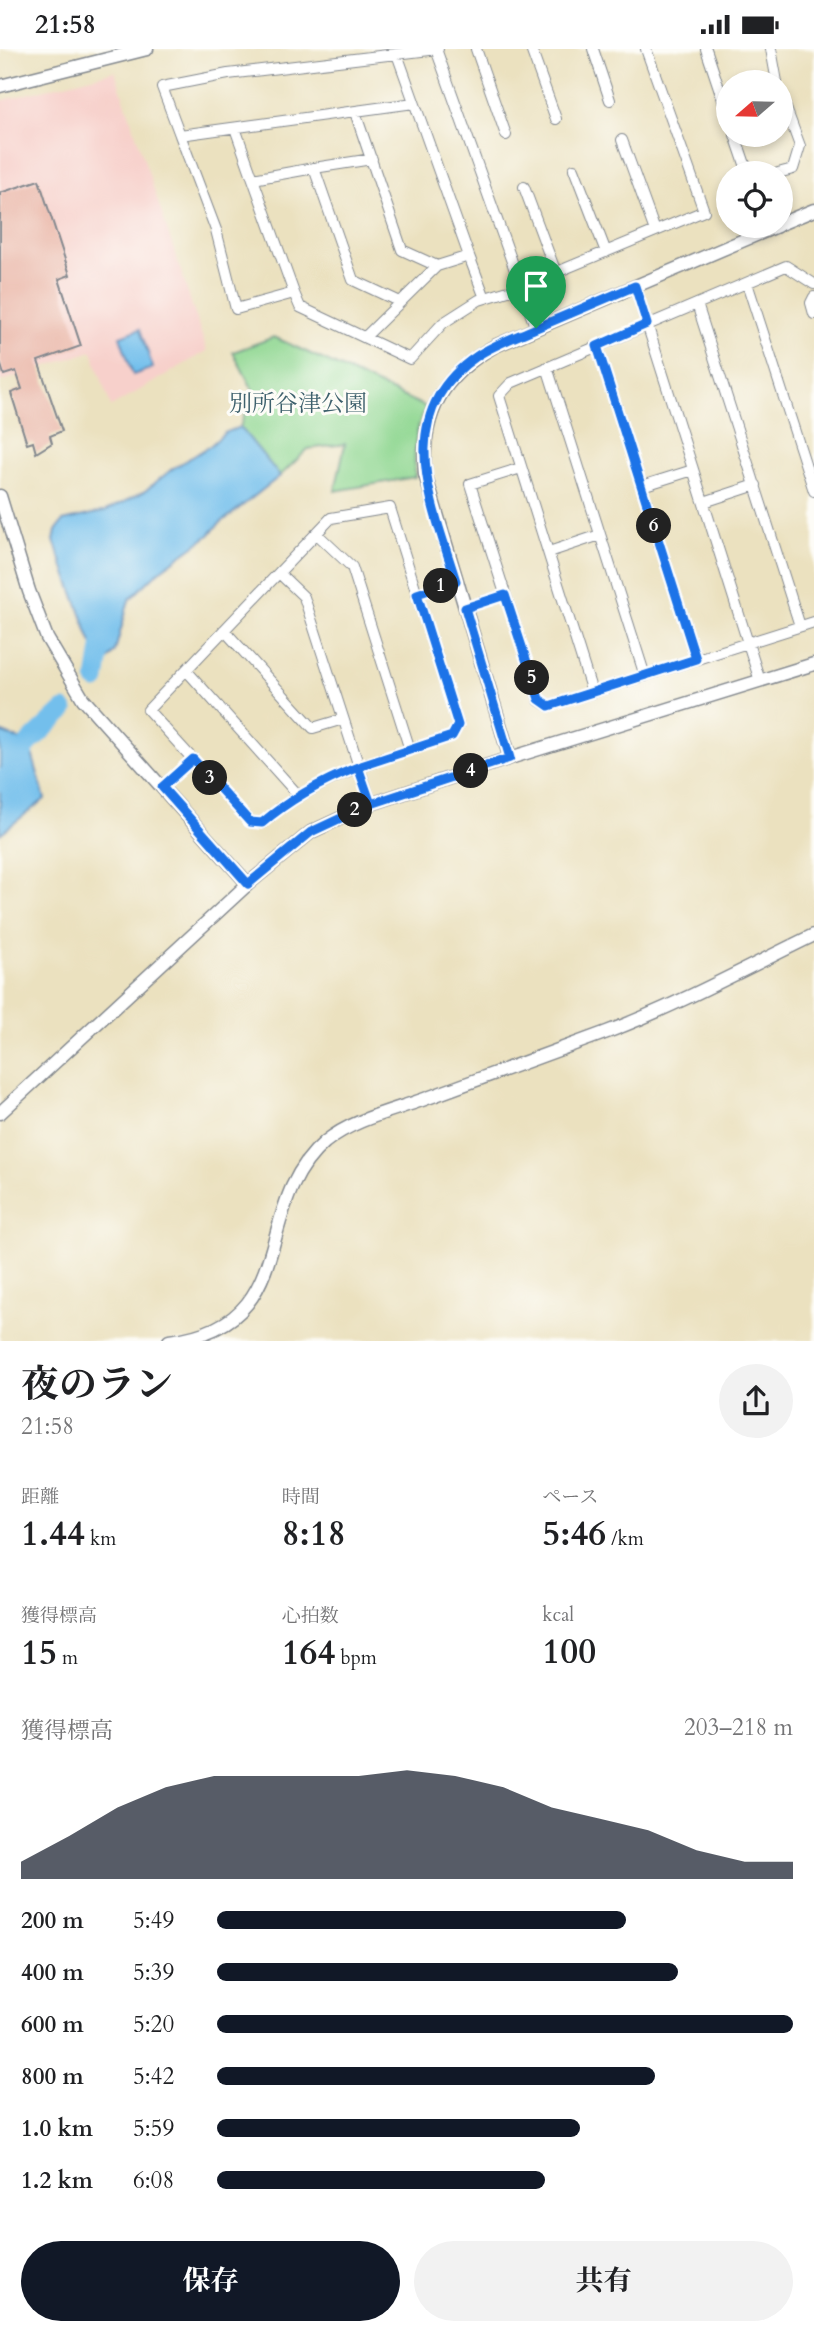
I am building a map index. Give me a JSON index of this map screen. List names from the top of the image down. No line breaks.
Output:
{"parks":["別所谷津公園"],"north":"left","page":{"status":"21:58","pins":["6","1","5","4","3","2"],"heading":["夜のラン","21:58"],"stats":[["距離","1.44 km"],["時間","8:18"],["ペース","5:46 /km"],["獲得標高","15 m"],["心拍数","164 bpm"],["kcal","100"]],"chart":["獲得標高","203–218 m"],"list":[{"name":"200 m","note":"5:49"},{"name":"400 m","note":"5:39"},{"name":"600 m","note":"5:20"},{"name":"800 m","note":"5:42"},{"name":"1.0 km","note":"5:59"},{"name":"1.2 km","note":"6:08"}],"buttons":["保存","共有"]}}
